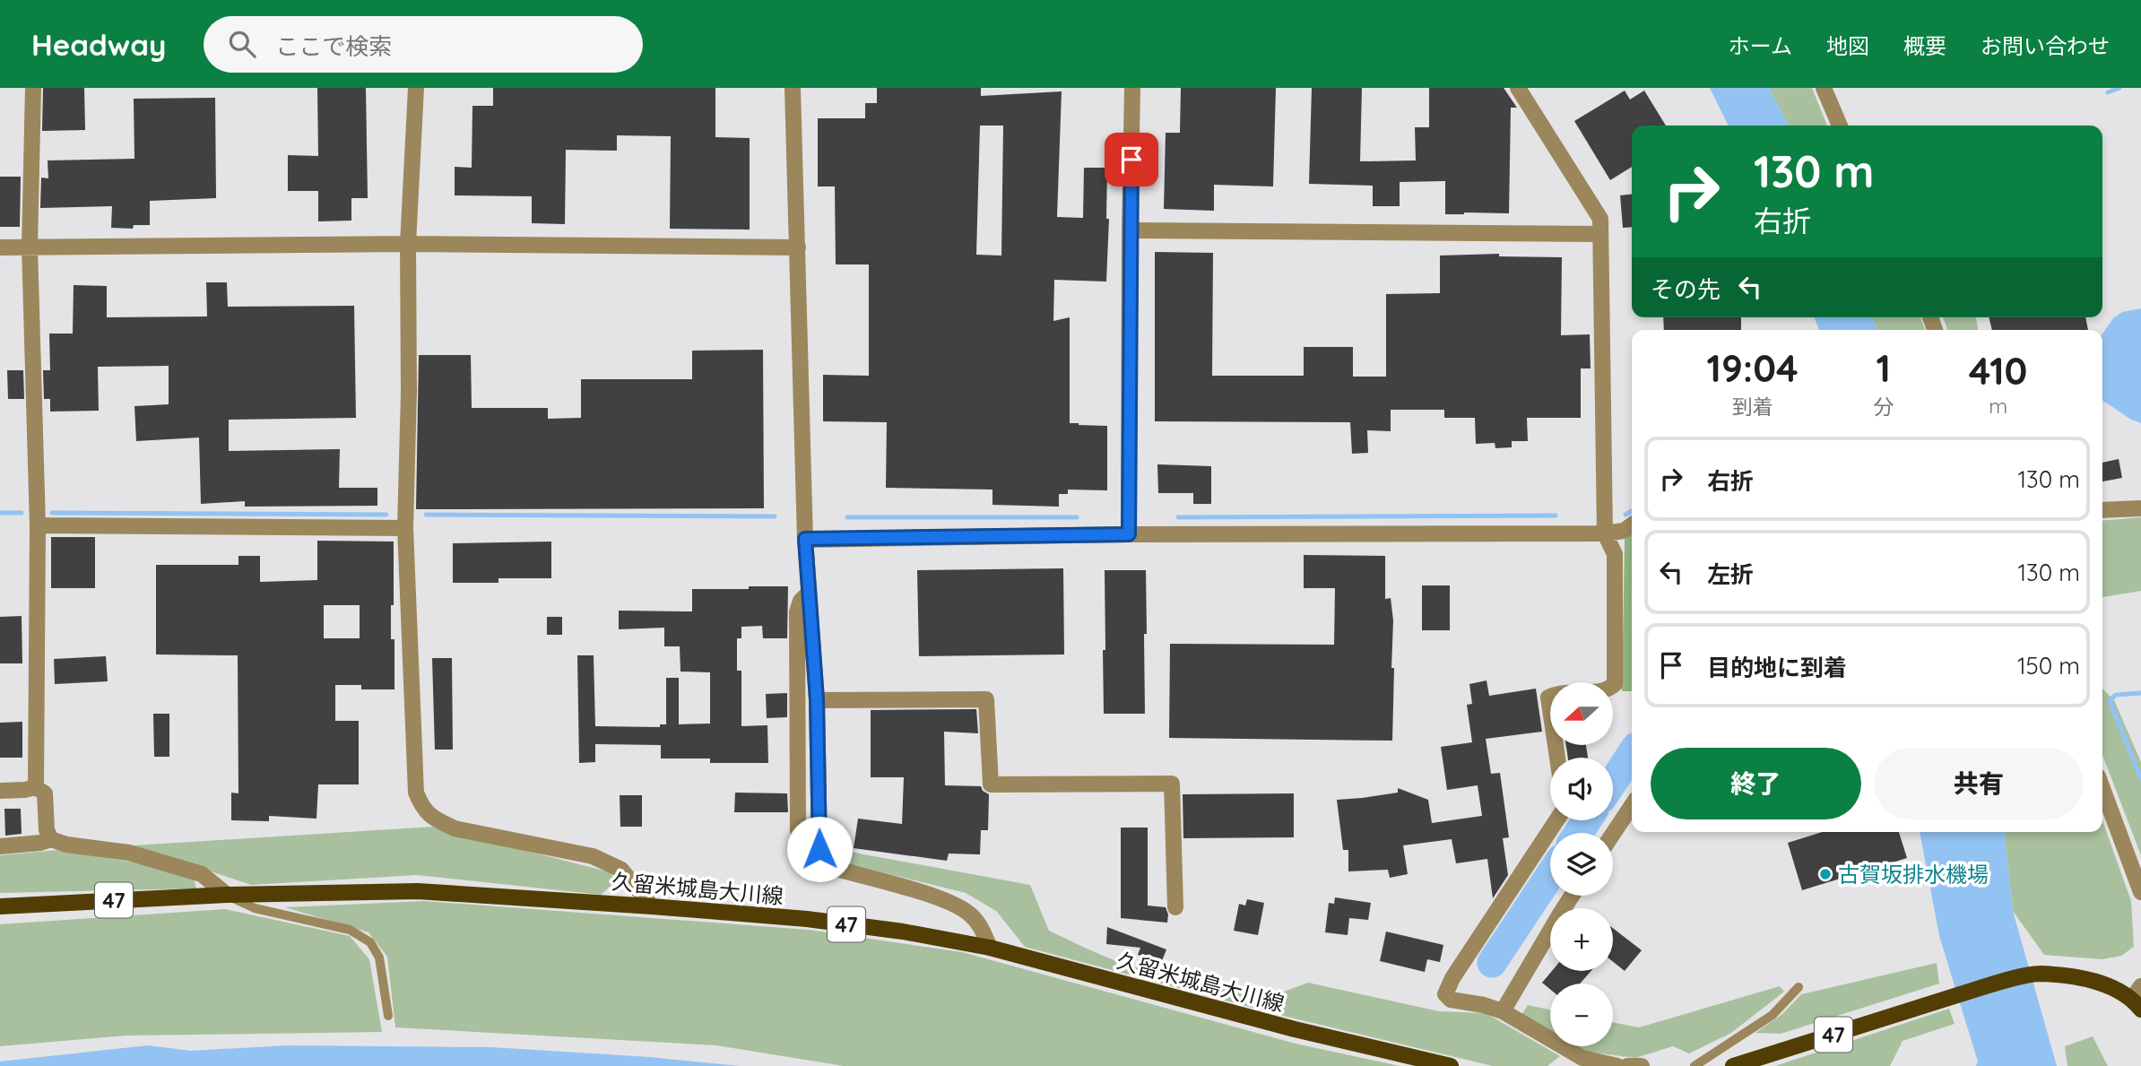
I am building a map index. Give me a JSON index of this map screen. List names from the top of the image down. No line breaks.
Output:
{"streets":{"main road":["久留米城島大川線","47"]},"places":["古賀坂排水機場"],"north":"left","page":{"header":"Headway","search":"ここで検索","nav":["ホーム","地図","概要","お問い合わせ"],"turn":["130 m","右折"],"then":"その先","eta":["19:04","到着","1","分","410","m"],"list":[{"name":"右折","value":"130 m"},{"name":"左折","value":"130 m"},{"name":"目的地に到着","value":"150 m"}],"map_buttons":["+","−"],"buttons":["終了","共有"]}}
